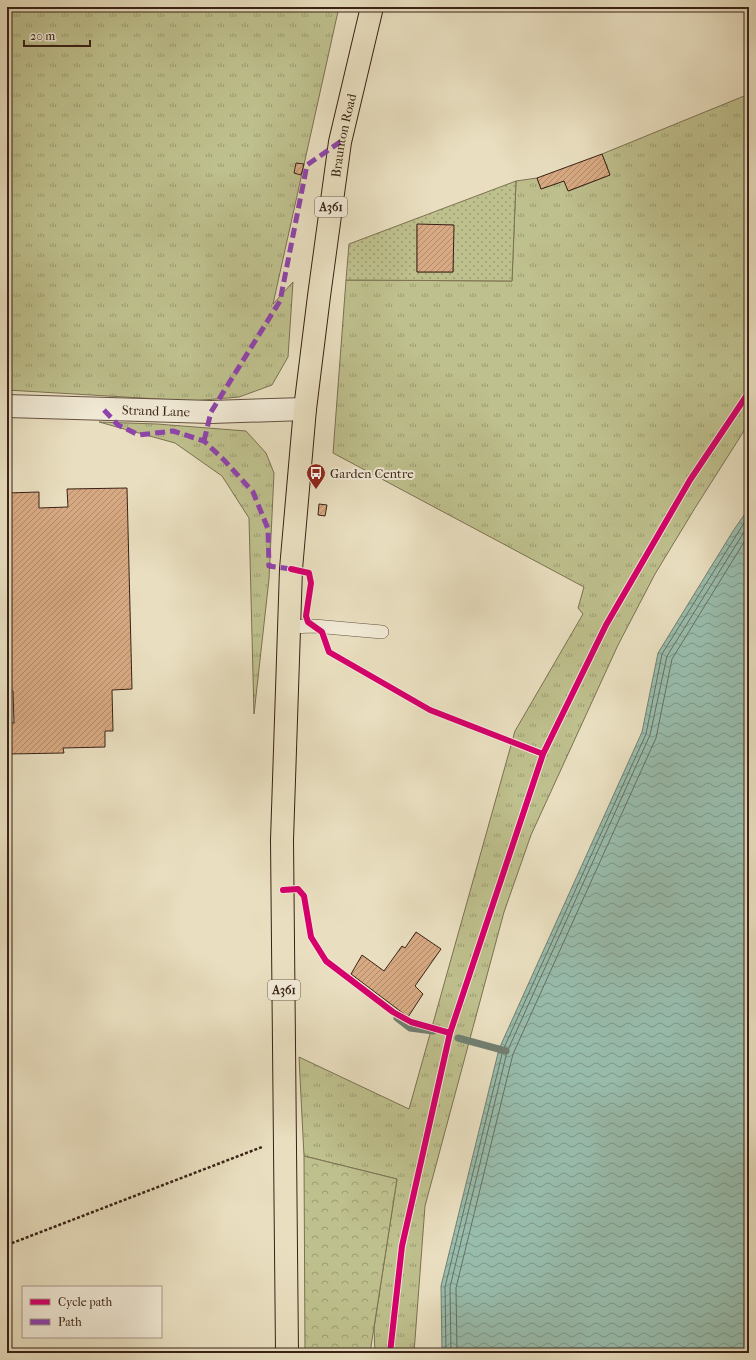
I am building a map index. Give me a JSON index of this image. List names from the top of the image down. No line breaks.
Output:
{"streets":{"main road":["Braunton Road","A361"],"street":["Strand Lane"]},"crossings":[["Braunton Road","A361"],["Braunton Road","Strand Lane"],["A361","Strand Lane"]],"places":{"bus stop":["Garden Centre"]},"legend":["Cycle path","Path"],"scale_bar":"20 m"}
